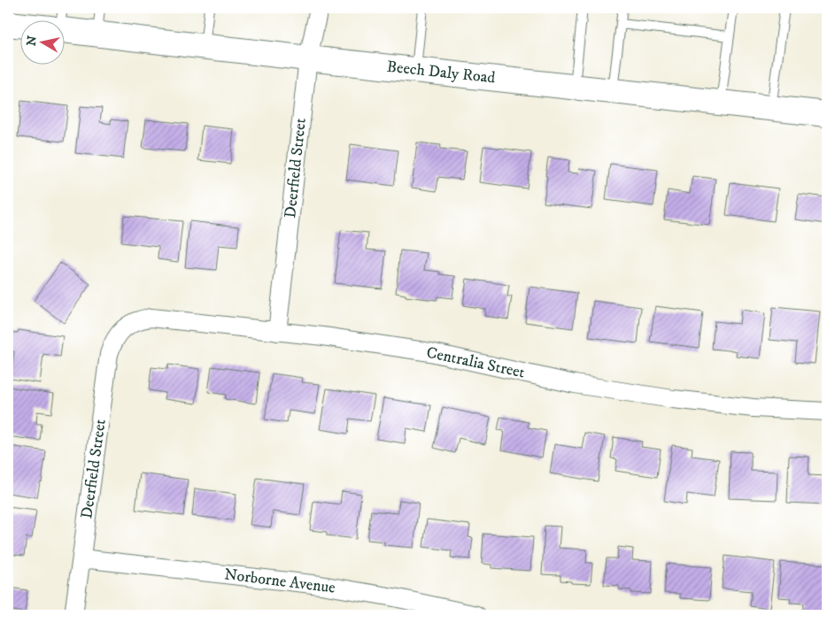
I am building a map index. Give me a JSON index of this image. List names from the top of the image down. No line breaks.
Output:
{"streets":{"main road":["Beech Daly Road"],"street":["Deerfield Street","Centralia Street","Norborne Avenue"]},"crossings":[["Beech Daly Road","Deerfield Street"],["Deerfield Street","Centralia Street"],["Deerfield Street","Norborne Avenue"]],"north":"left"}
